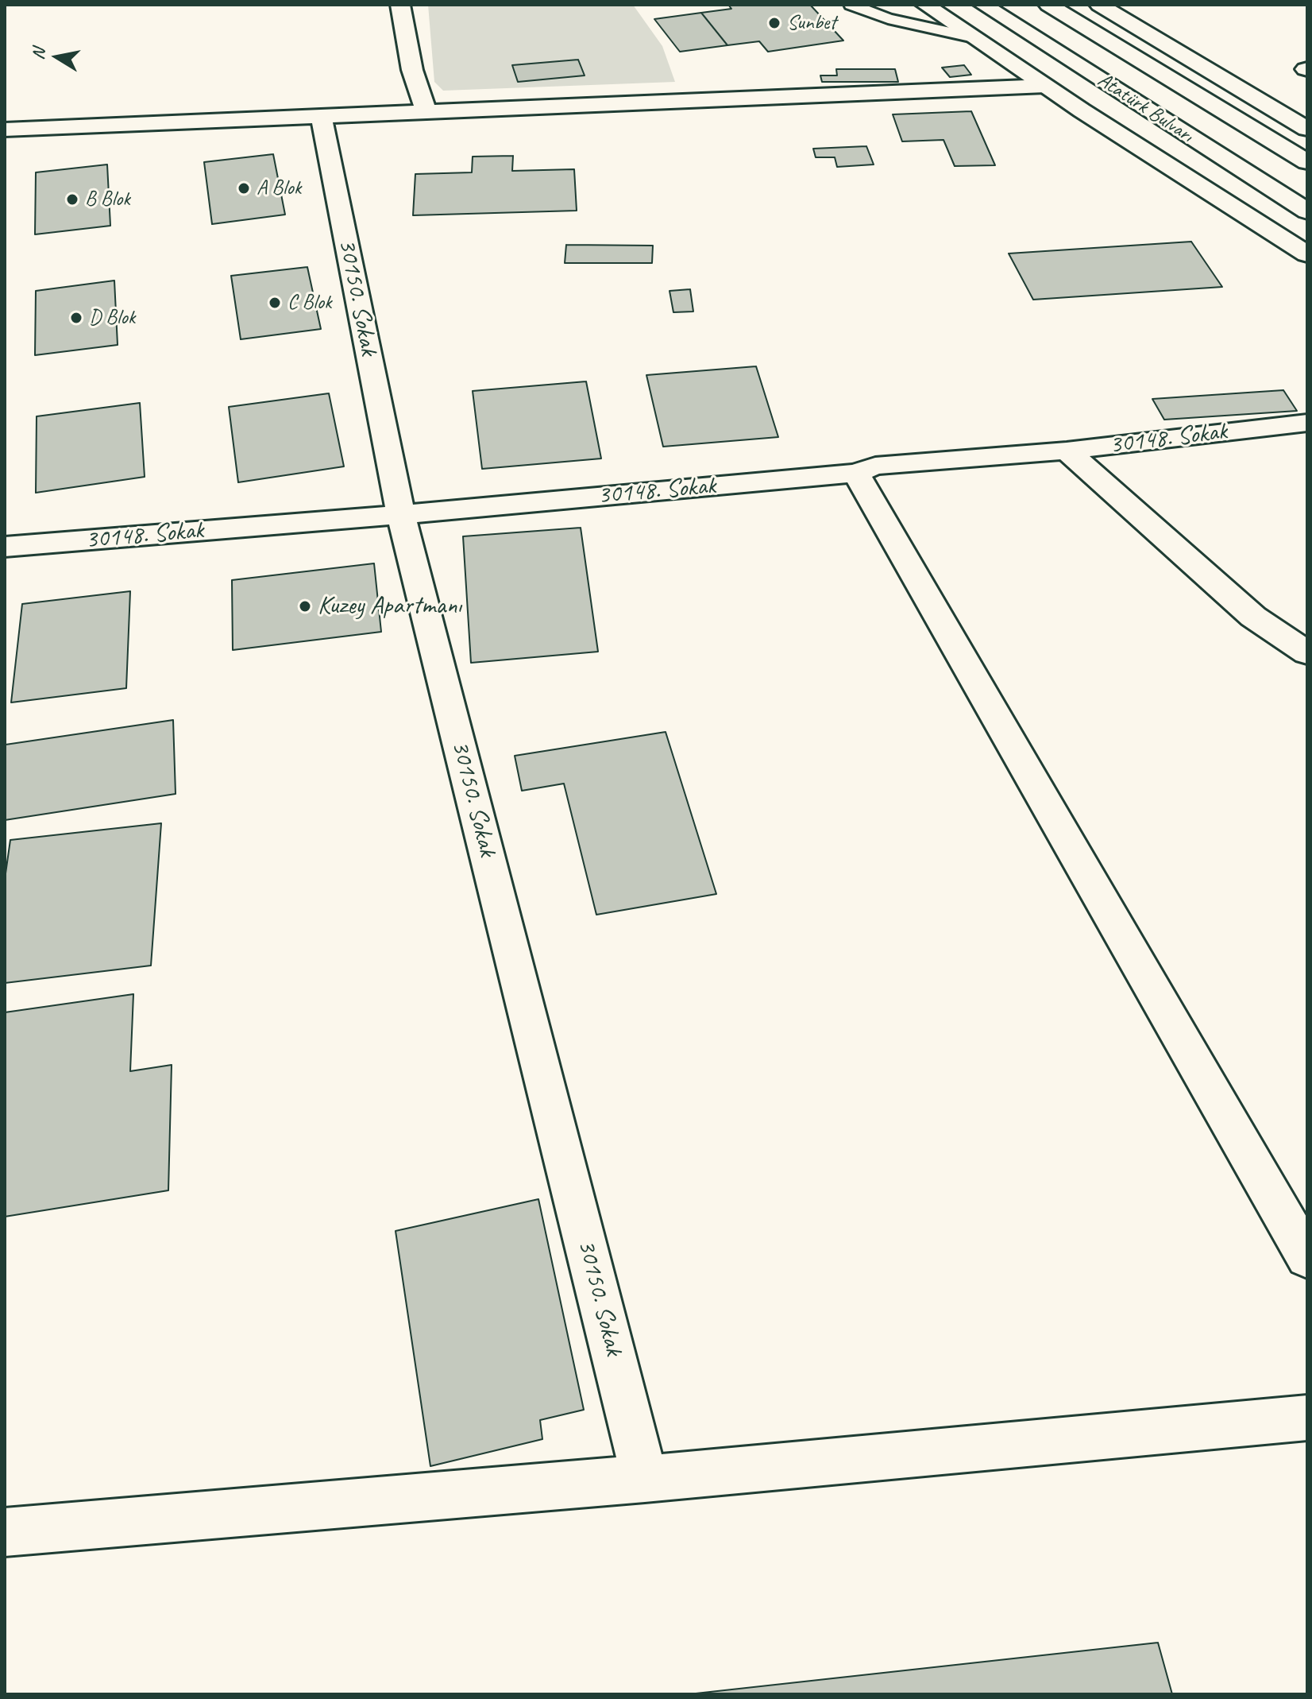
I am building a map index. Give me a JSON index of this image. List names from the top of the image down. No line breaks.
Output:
{"streets":{"main road":["Atatürk Bulvarı","30150. Sokak","30148. Sokak"]},"crossings":[["30150. Sokak","30148. Sokak"]],"places":["Sunbet","A Blok","B Blok","C Blok","D Blok","Kuzey Apartmanı"],"north":"left"}
